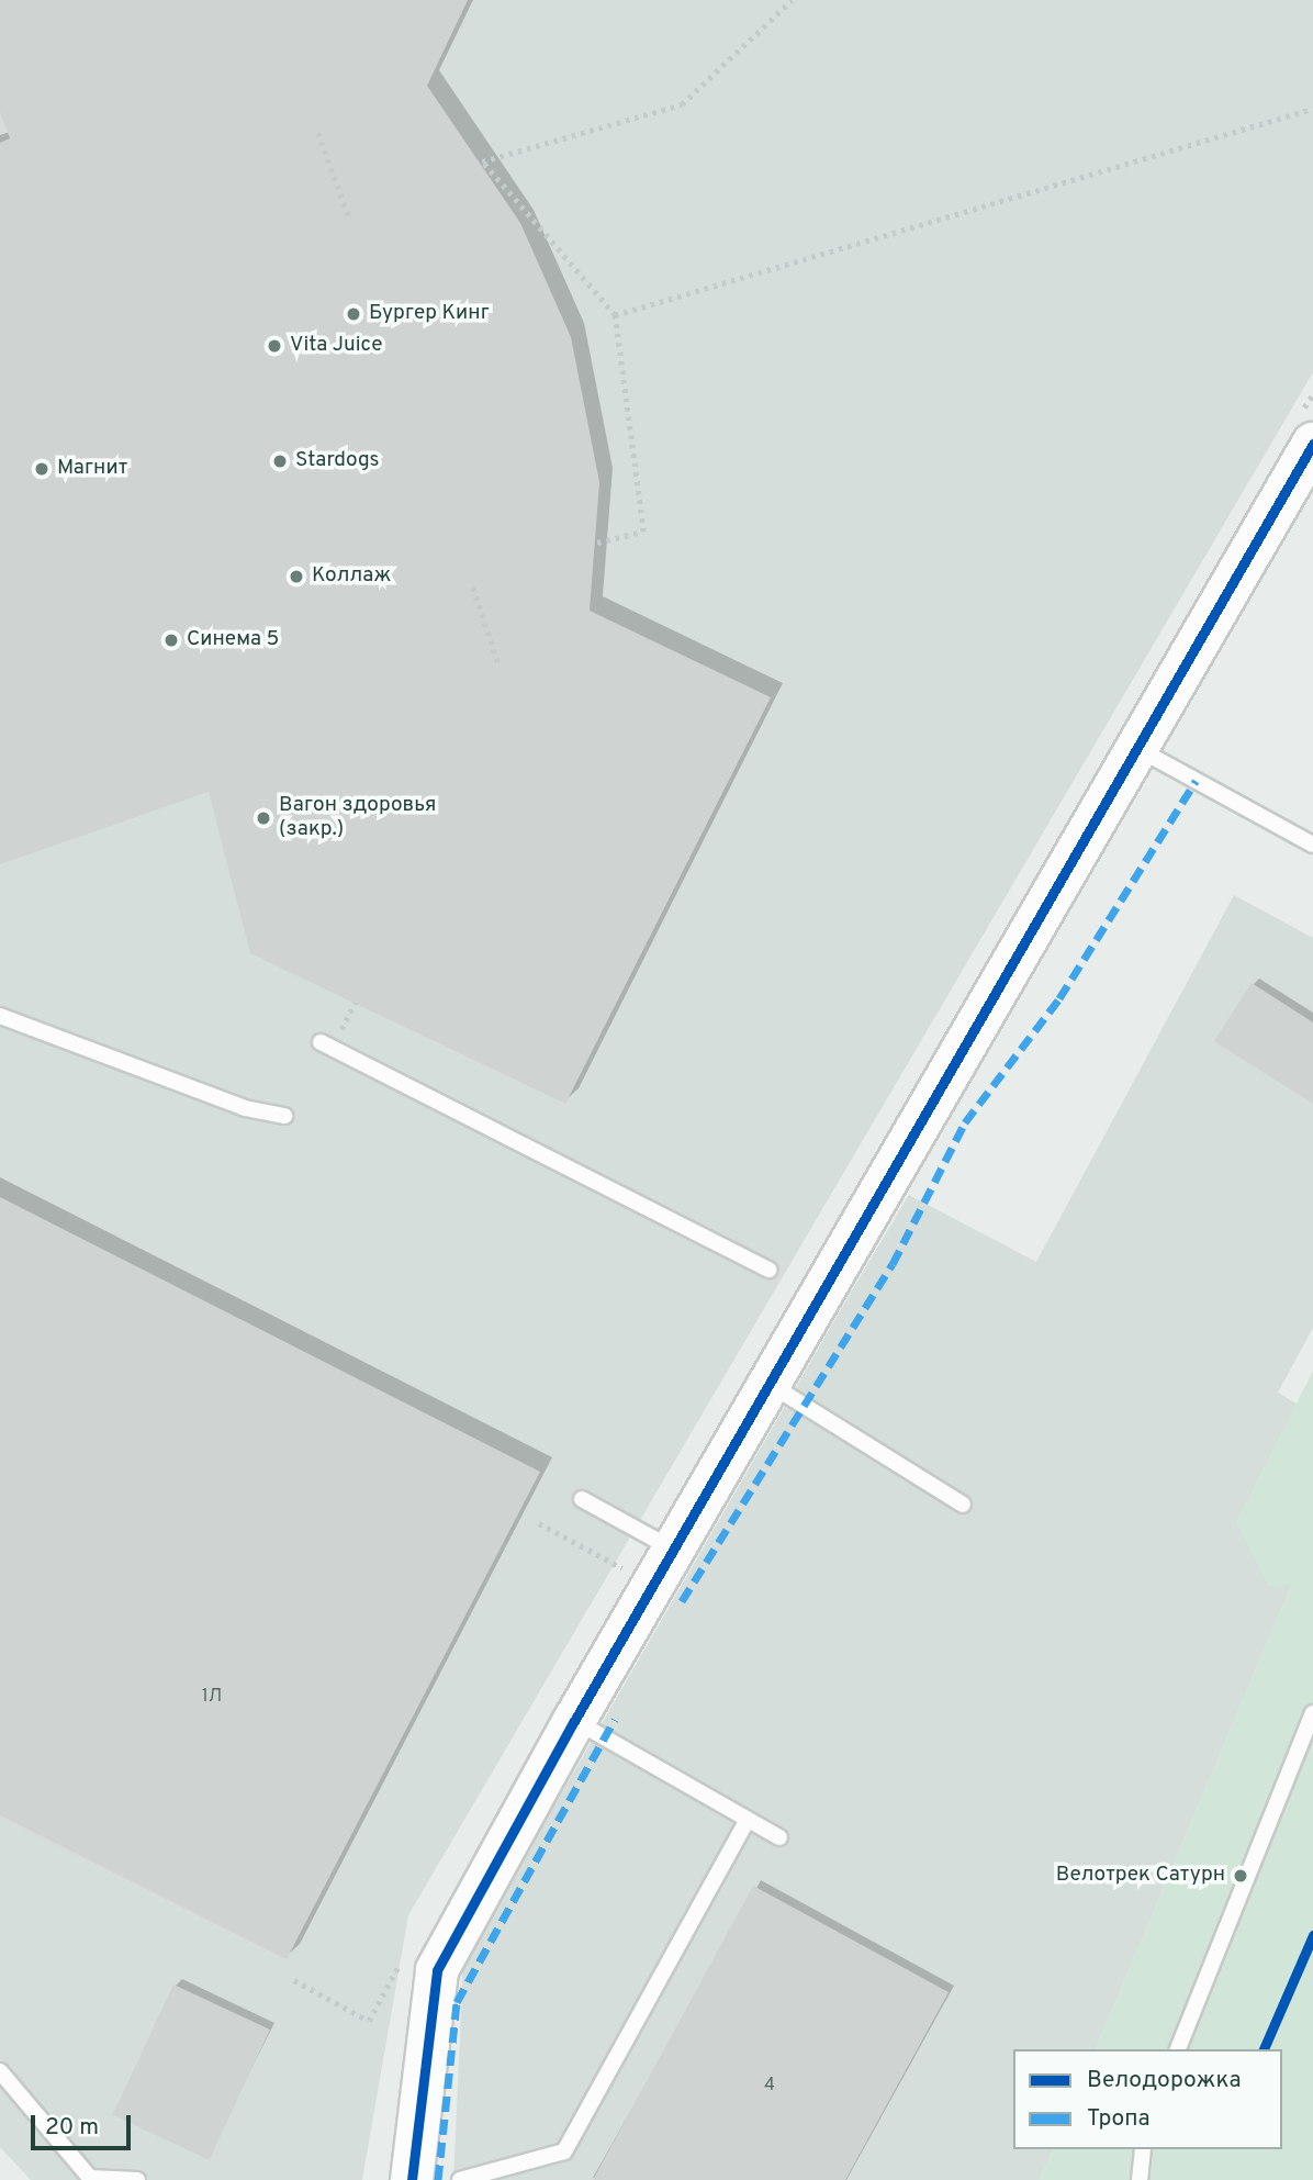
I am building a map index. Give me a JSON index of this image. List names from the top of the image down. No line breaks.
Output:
{"places":["Бургер Кинг","Vita Juice","Stardogs","Магнит","Коллаж","Синема 5","Вагон здоровья (закр.)","Велотрек Сатурн"],"house_numbers":["1Л","4"],"legend":["Велодорожка","Тропа"],"scale_bar":"20 m"}
